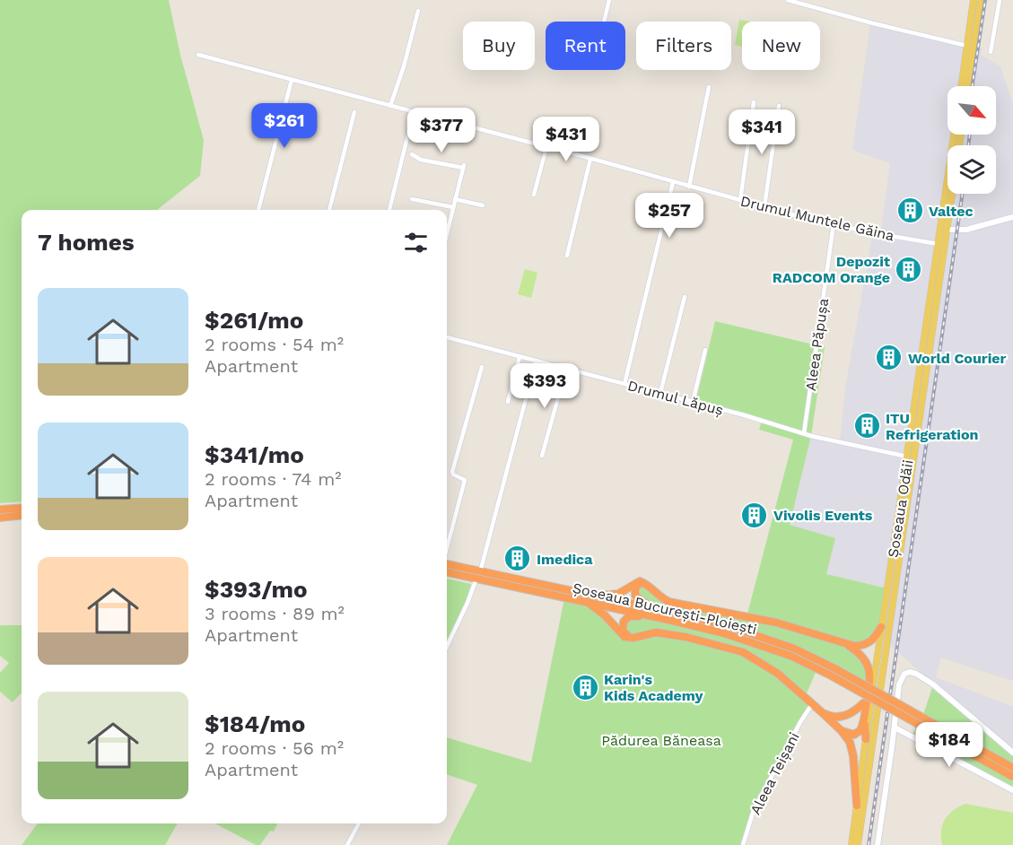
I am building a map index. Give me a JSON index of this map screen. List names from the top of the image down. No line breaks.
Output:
{"streets":{"highway":["Șoseaua București-Ploiești"],"main road":["Șoseaua Odăii"],"street":["Drumul Muntele Găina","Aleea Păpușa","Drumul Lăpuș","Aleea Teișani"]},"crossings":[["Drumul Muntele Găina","Aleea Păpușa"],["Drumul Muntele Găina","Șoseaua Odăii"],["Aleea Păpușa","Drumul Lăpuș"],["Drumul Lăpuș","Șoseaua Odăii"]],"parks":["Pădurea Băneasa"],"places":{"building":["Valtec","Depozit RADCOM Orange","World Courier","ITU Refrigeration","Vivolis Events","Imedica","Karin's Kids Academy"]},"north":"bottom right","page":{"chip":["Buy","Rent","Filters","New"],"price":["$261","$377","$341","$431","$257","$393","$184"],"heading":"7 homes","list":[{"name":"$261/mo","note":"2 rooms · 54 m² · Apartment"},{"name":"$341/mo","note":"2 rooms · 74 m² · Apartment"},{"name":"$393/mo","note":"3 rooms · 89 m² · Apartment"},{"name":"$184/mo","note":"2 rooms · 56 m² · Apartment"}]}}
